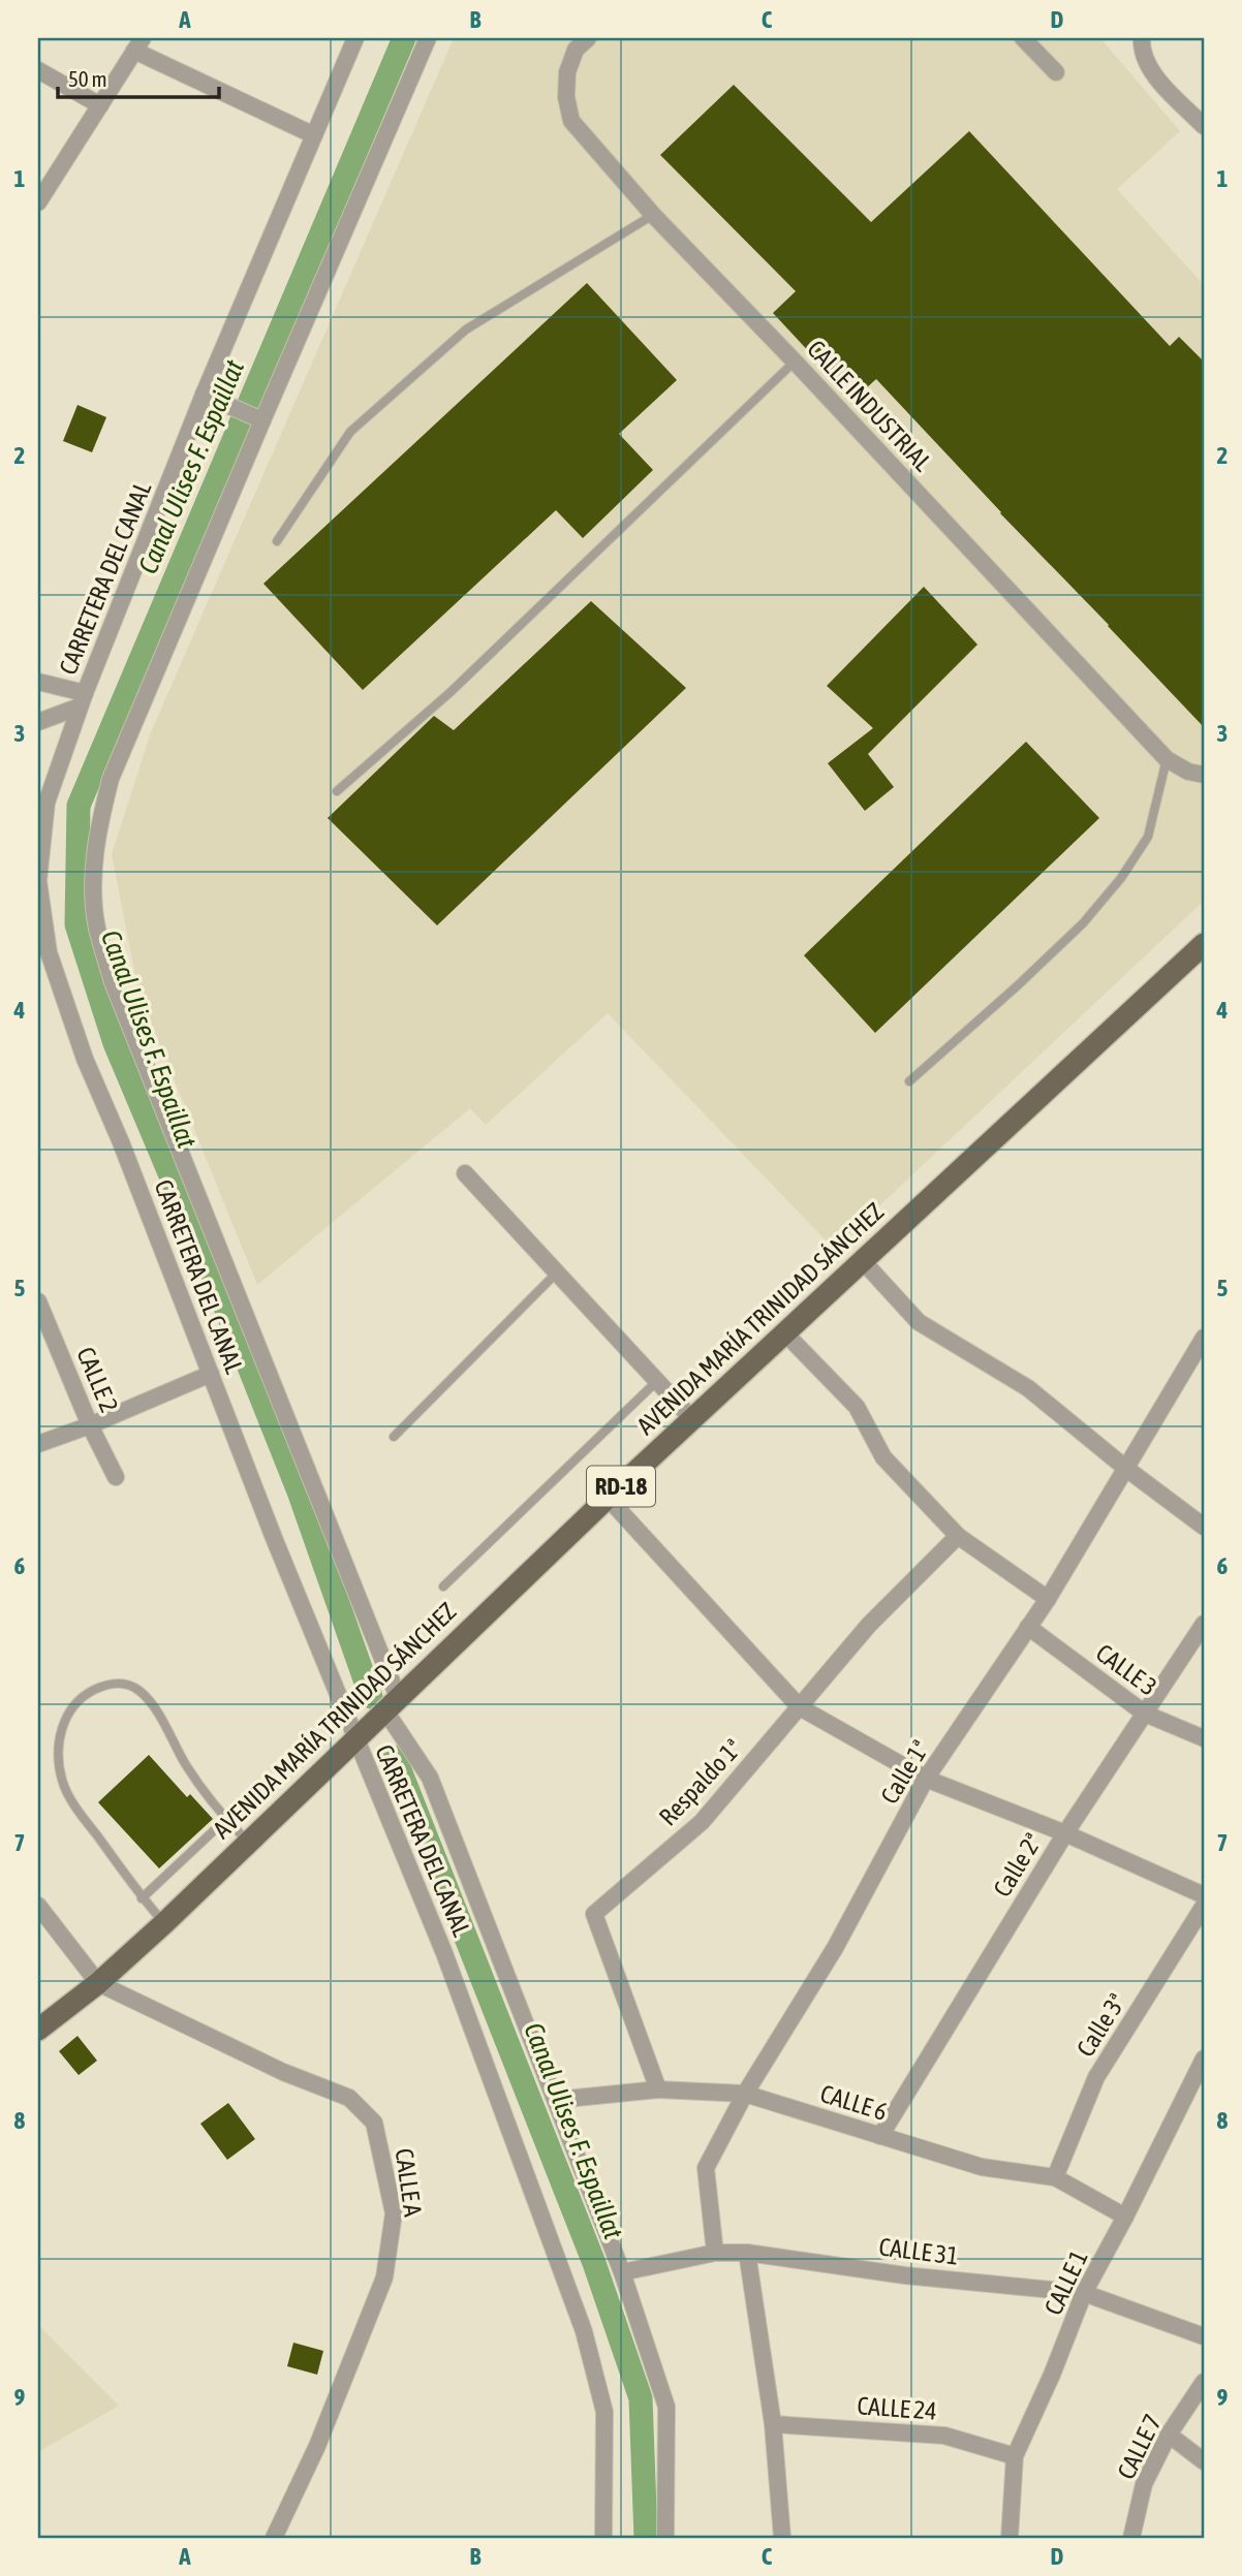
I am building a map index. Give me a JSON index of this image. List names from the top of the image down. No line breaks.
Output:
{"streets":{"main road":["AVENIDA MARÍA TRINIDAD SÁNCHEZ","RD-18"],"street":["CALLE INDUSTRIAL","CARRETERA DEL CANAL","CALLE 2","CALLE 3","Calle 1ª","Respaldo 1ª","Calle 2ª","Calle 3ª","CALLE 6","CALLE A","CALLE 31","CALLE 1","CALLE 24","CALLE 7"]},"crossings":[["CARRETERA DEL CANAL","AVENIDA MARÍA TRINIDAD SÁNCHEZ"],["CARRETERA DEL CANAL","CALLE 6"],["CARRETERA DEL CANAL","CALLE 31"],["AVENIDA MARÍA TRINIDAD SÁNCHEZ","CALLE A"],["CALLE 3","Calle 1ª"],["CALLE 3","Calle 2ª"],["Calle 1ª","CALLE 6"],["Calle 1ª","CALLE 31"],["Respaldo 1ª","CALLE 6"],["Calle 2ª","CALLE 6"],["Calle 3ª","CALLE 6"],["CALLE 6","CALLE 1"],["CALLE 31","CALLE 1"],["CALLE 1","CALLE 24"]],"water":["Canal Ulises F. Espaillat"],"scale_bar":"50 m","grid":{"columns":["A","B","C","D"],"rows":["1","2","3","4","5","6","7","8","9"]}}
